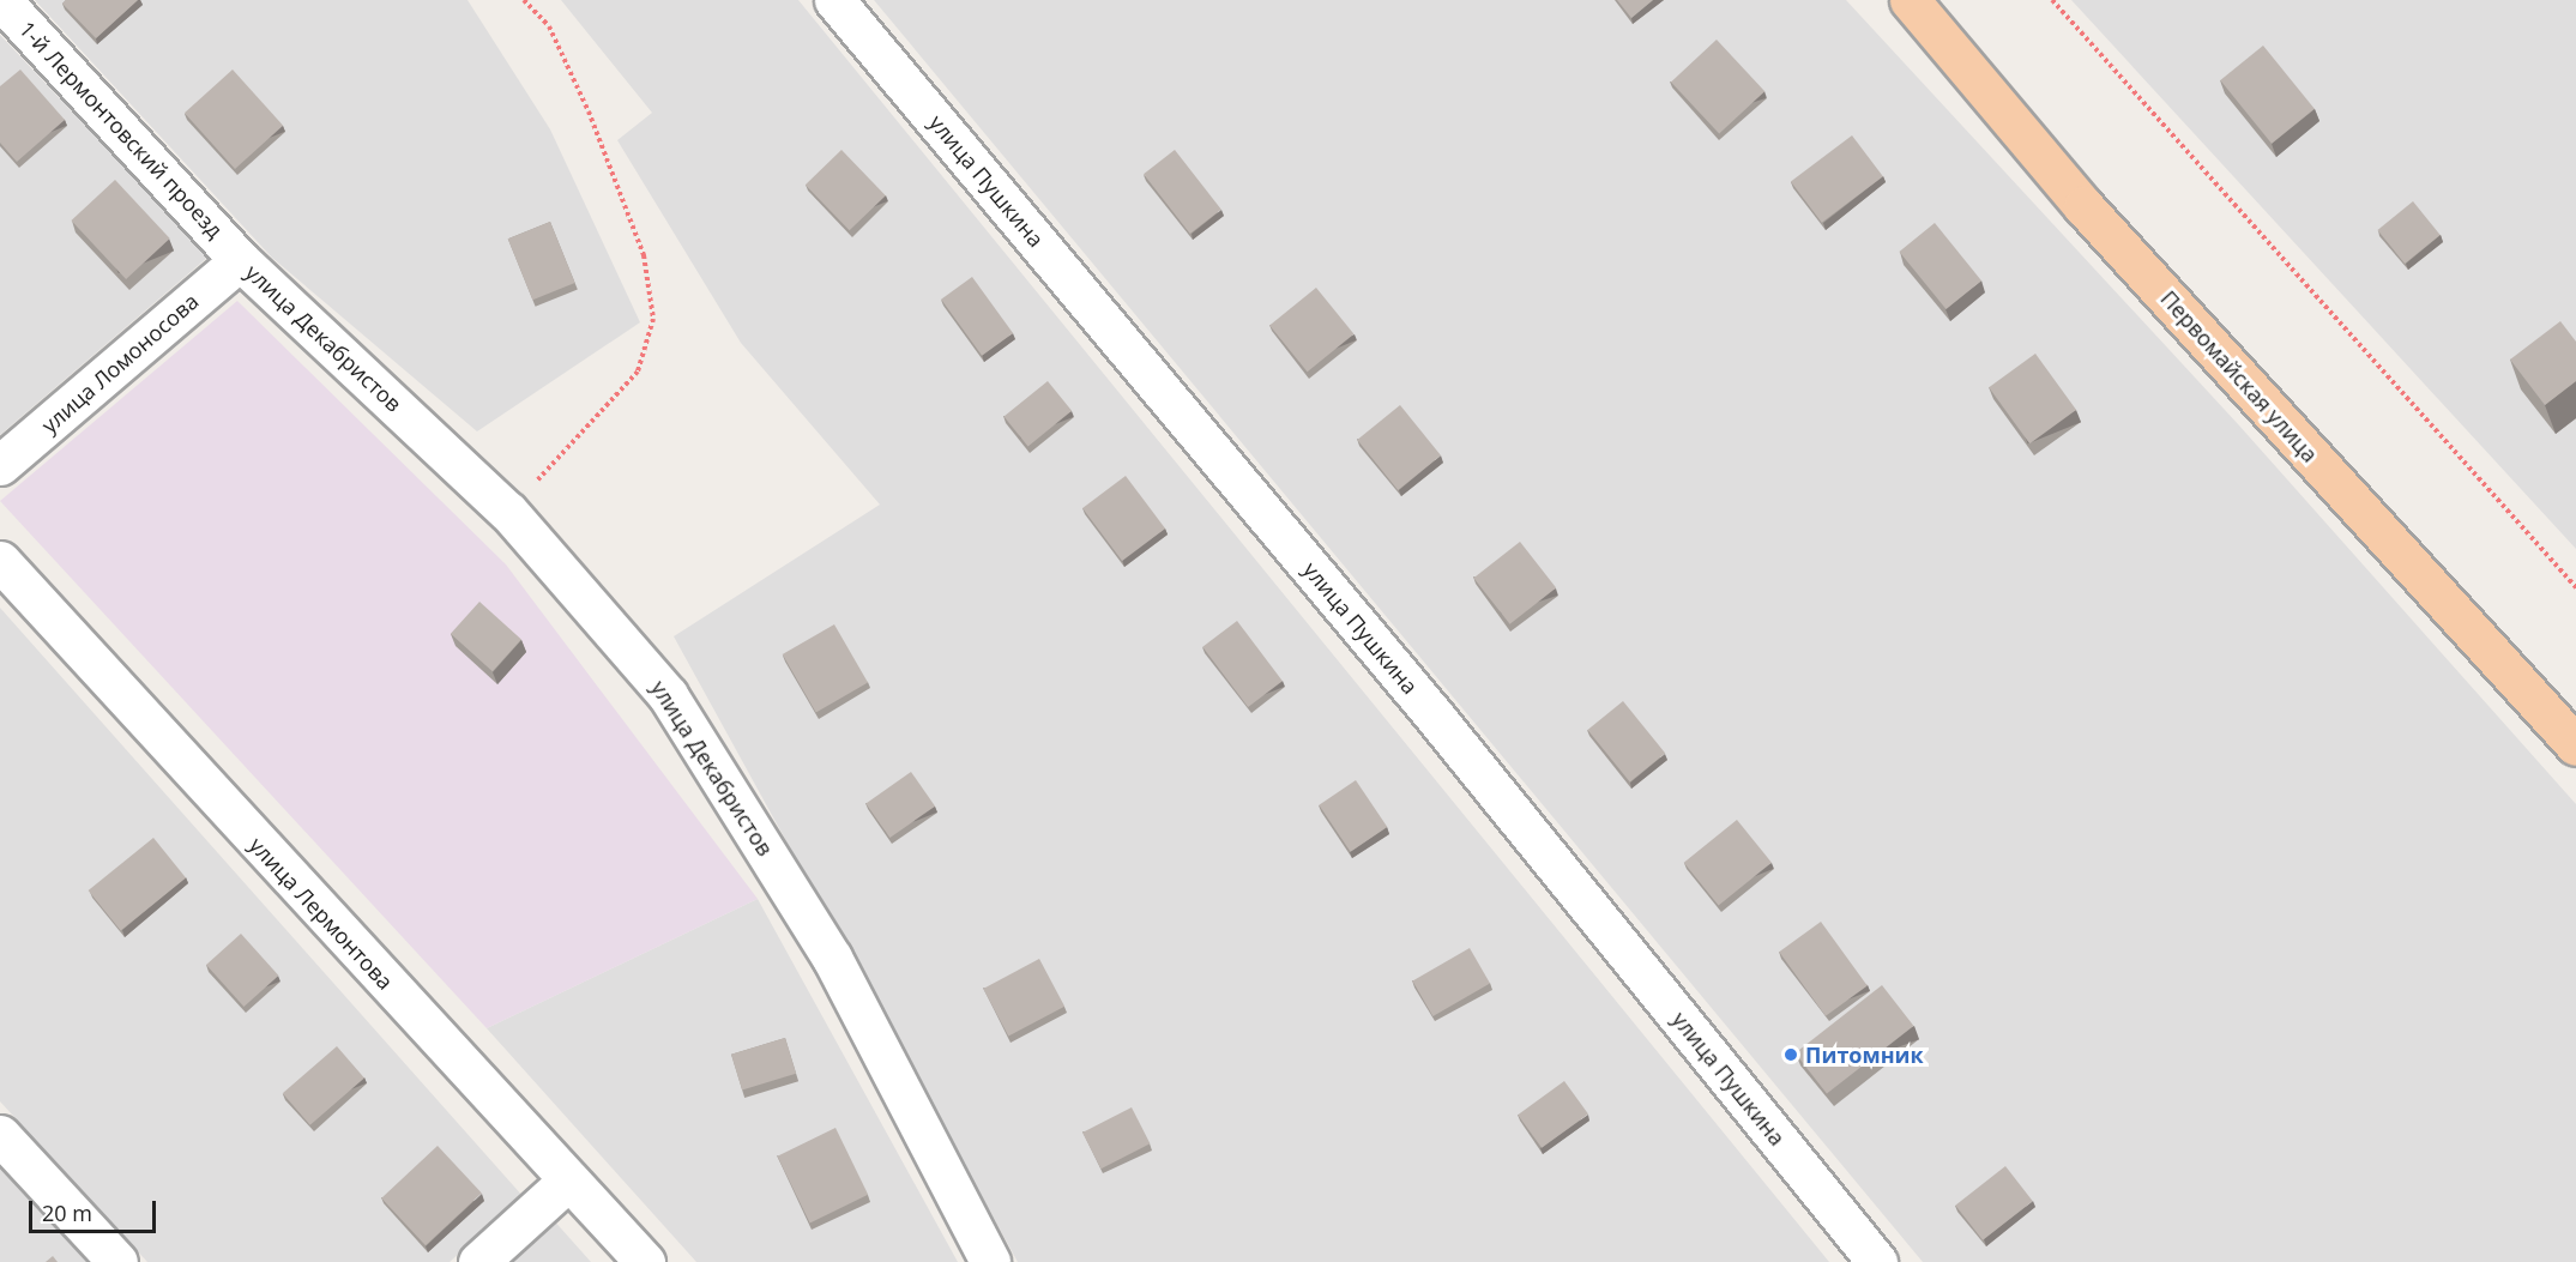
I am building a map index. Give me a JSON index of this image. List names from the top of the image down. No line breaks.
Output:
{"streets":{"main road":["Первомайская улица"],"street":["1-й Лермонтовский проезд","улица Пушкина","улица Декабристов","улица Ломоносова","улица Лермонтова"]},"crossings":[["1-й Лермонтовский проезд","улица Декабристов"],["1-й Лермонтовский проезд","улица Ломоносова"],["улица Декабристов","улица Ломоносова"]],"places":["Питомник"],"scale_bar":"20 m"}
